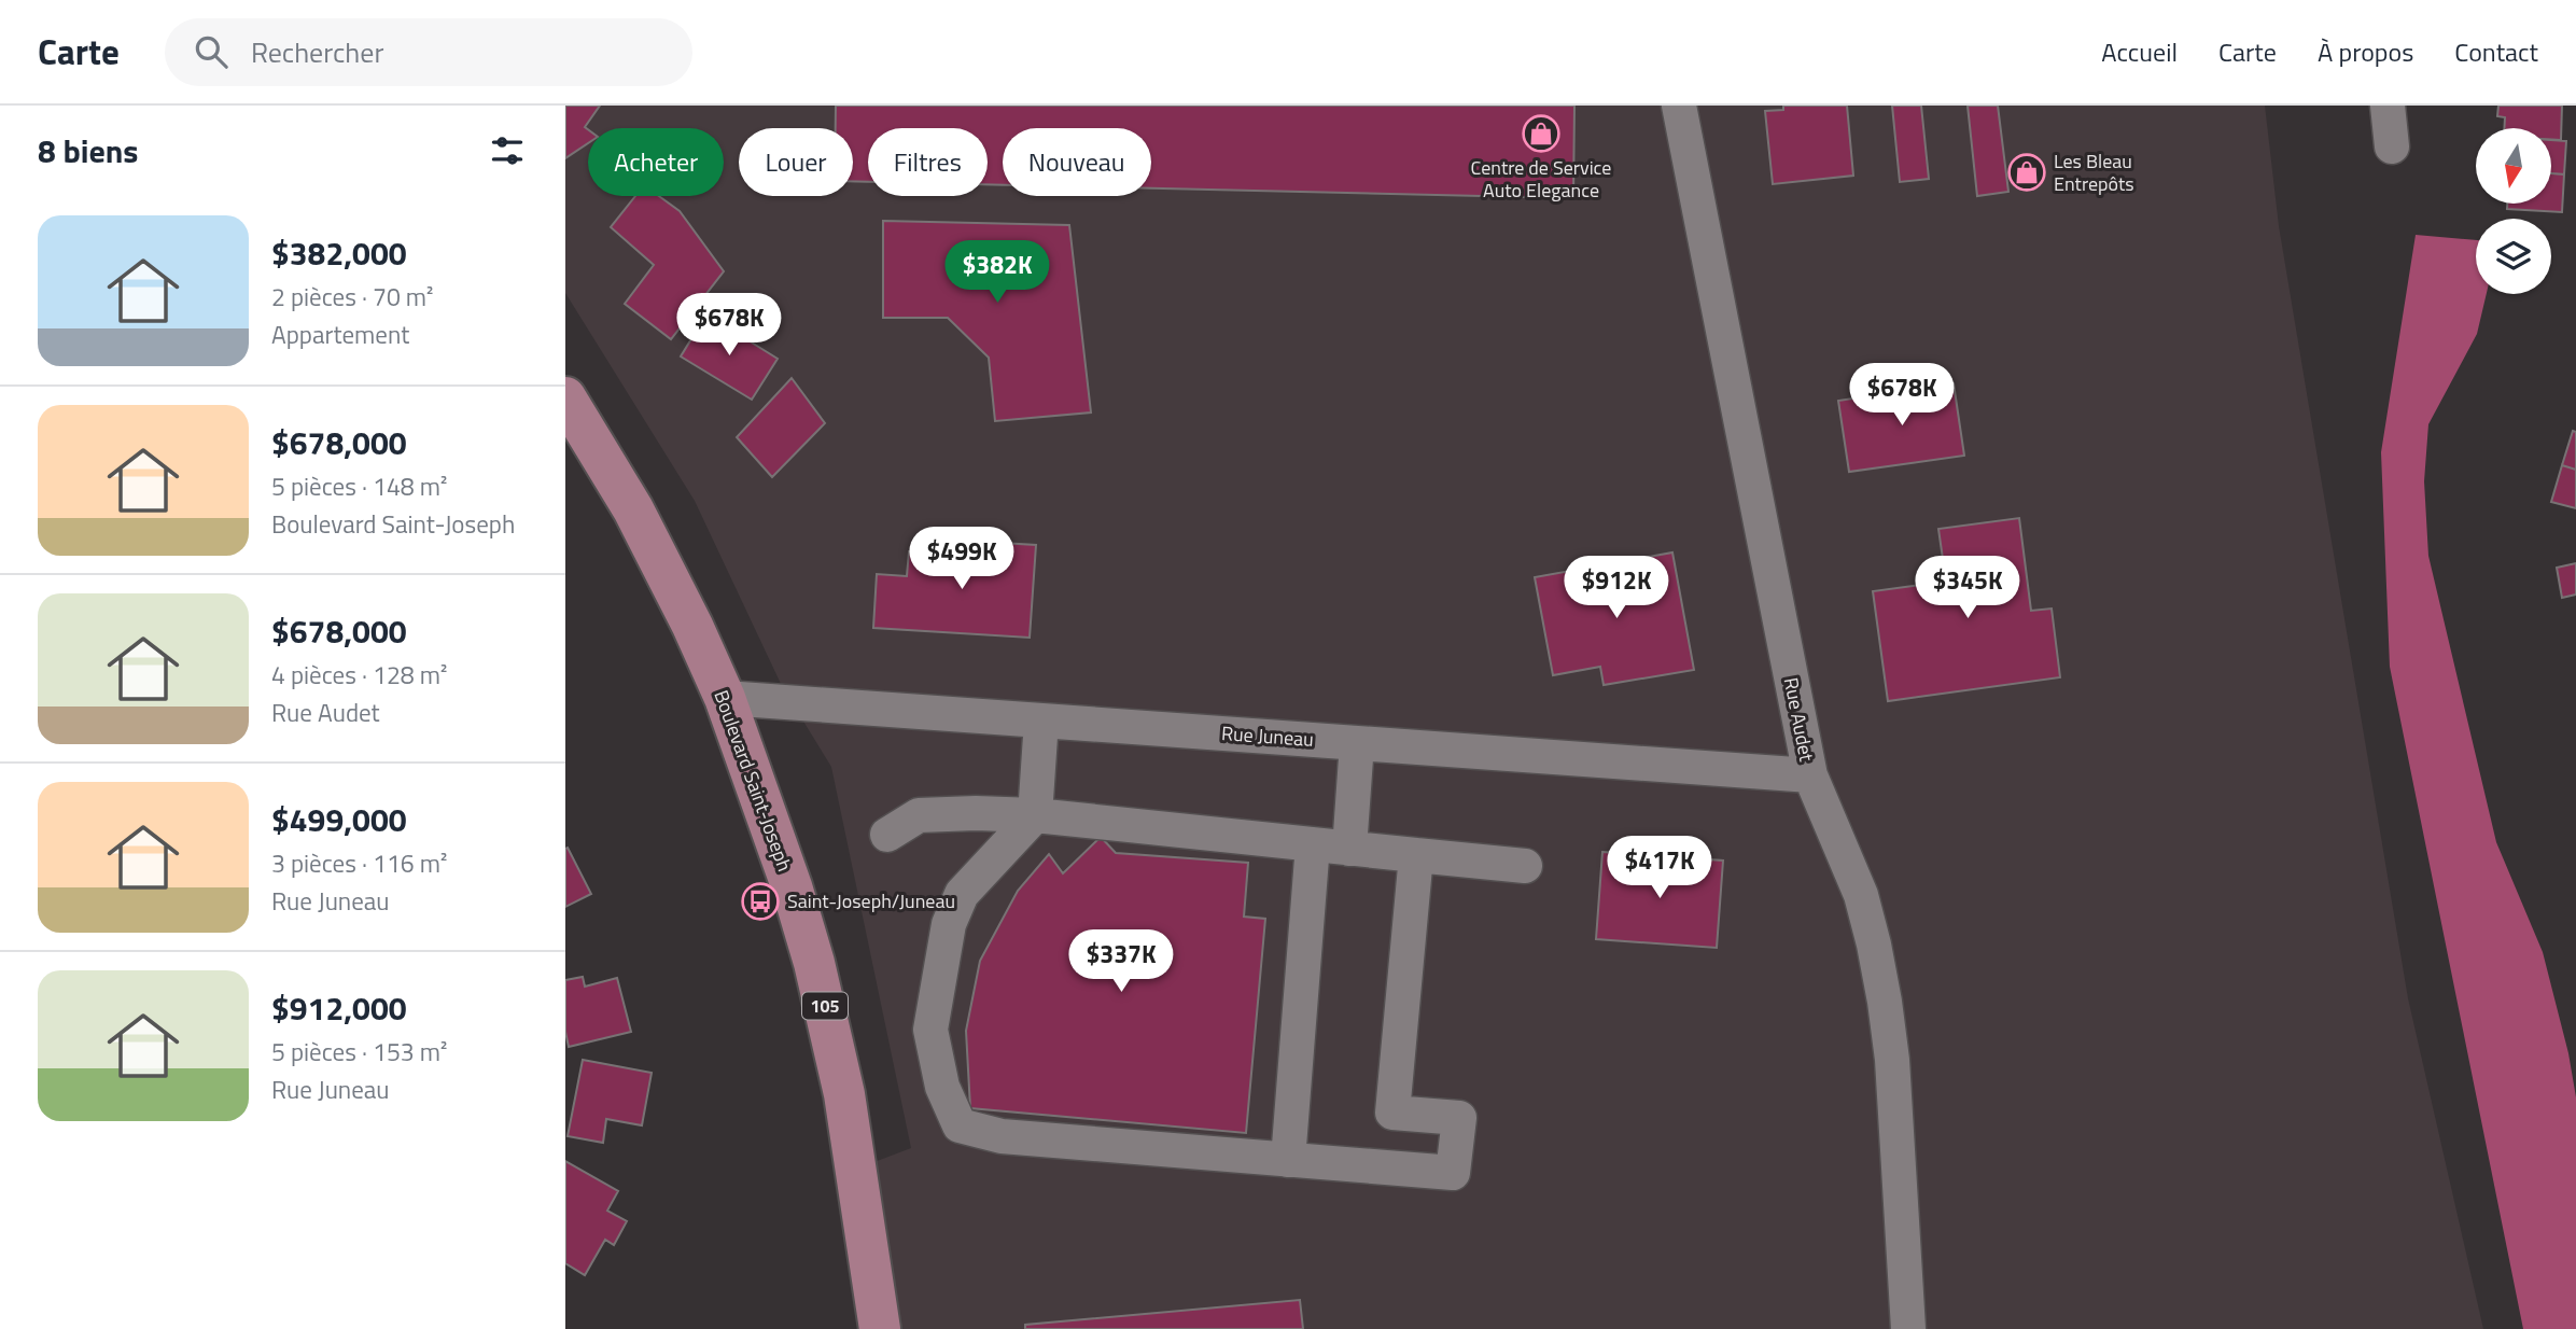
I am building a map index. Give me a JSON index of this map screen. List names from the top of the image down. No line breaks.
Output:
{"streets":{"main road":["Boulevard Saint-Joseph","105"],"street":["Rue Audet","Rue Juneau"]},"crossings":[["Rue Audet","Rue Juneau"],["Rue Juneau","Boulevard Saint-Joseph"]],"places":{"shop":["Centre de Service Auto Elegance","Les Bleau Entrepôts"],"bus stop":["Saint-Joseph/Juneau"]},"north":"bottom","page":{"header":"Carte","search":"Rechercher","nav":["Accueil","Carte","À propos","Contact"],"heading":"8 biens","chip":["Acheter","Louer","Filtres","Nouveau"],"list":[{"name":"$382,000","note":"2 pièces · 70 m² · Appartement"},{"name":"$678,000","note":"5 pièces · 148 m² · Boulevard Saint-Joseph"},{"name":"$678,000","note":"4 pièces · 128 m² · Rue Audet"},{"name":"$499,000","note":"3 pièces · 116 m² · Rue Juneau"},{"name":"$912,000","note":"5 pièces · 153 m² · Rue Juneau"}],"price":["$382K","$678K","$678K","$499K","$912K","$345K","$417K","$337K"]}}
